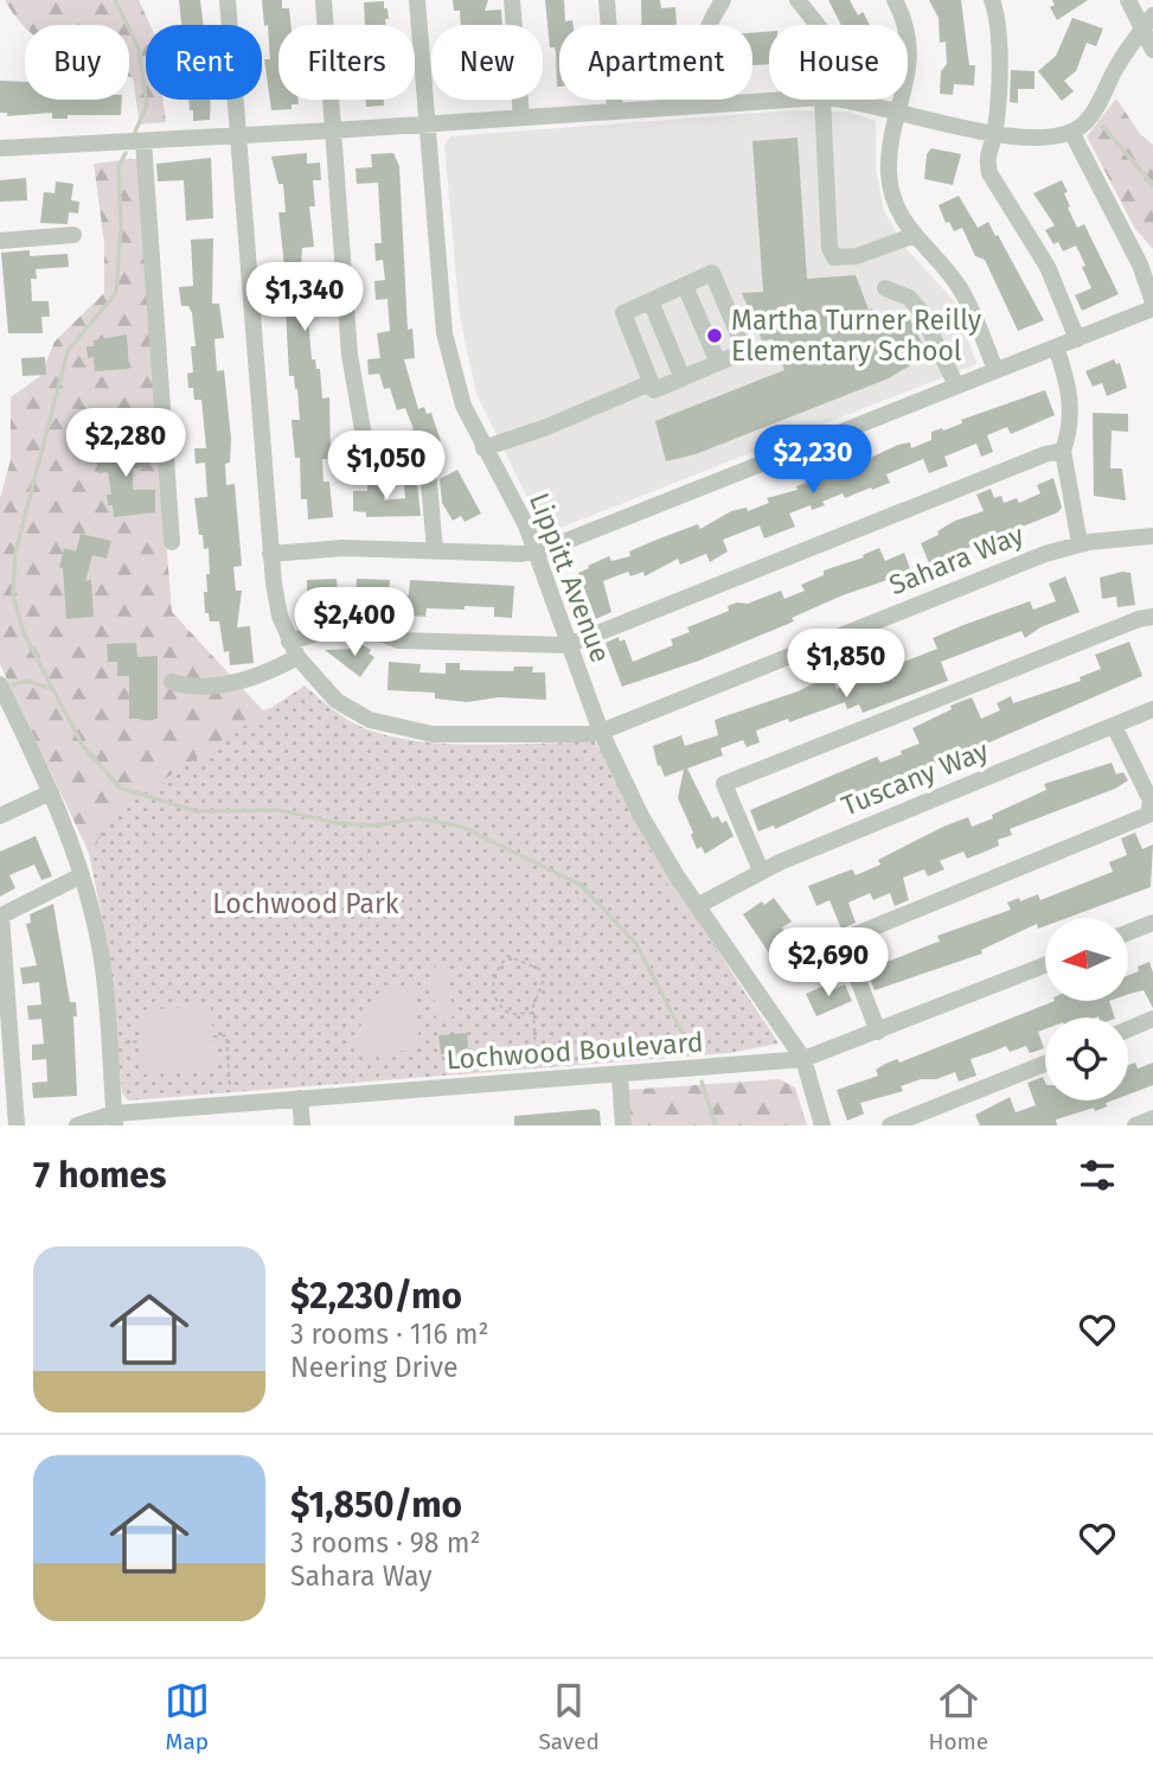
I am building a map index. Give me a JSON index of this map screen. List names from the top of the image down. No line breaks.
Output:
{"streets":{"street":["Sahara Way","Lippitt Avenue","Tuscany Way","Lochwood Boulevard"]},"crossings":[["Sahara Way","Lippitt Avenue"],["Lippitt Avenue","Tuscany Way"],["Lippitt Avenue","Lochwood Boulevard"]],"parks":["Lochwood Park"],"places":["Martha Turner Reilly Elementary School"],"north":"left","page":{"chip":["Buy","Rent","Filters","New","Apartment","House"],"price":["$1,340","$2,280","$2,230","$1,050","$2,400","$1,850","$2,690"],"heading":"7 homes","list":[{"name":"$2,230/mo","note":"3 rooms · 116 m² · Neering Drive"},{"name":"$1,850/mo","note":"3 rooms · 98 m² · Sahara Way"}],"tabs":["Map","Saved","Home"]}}
